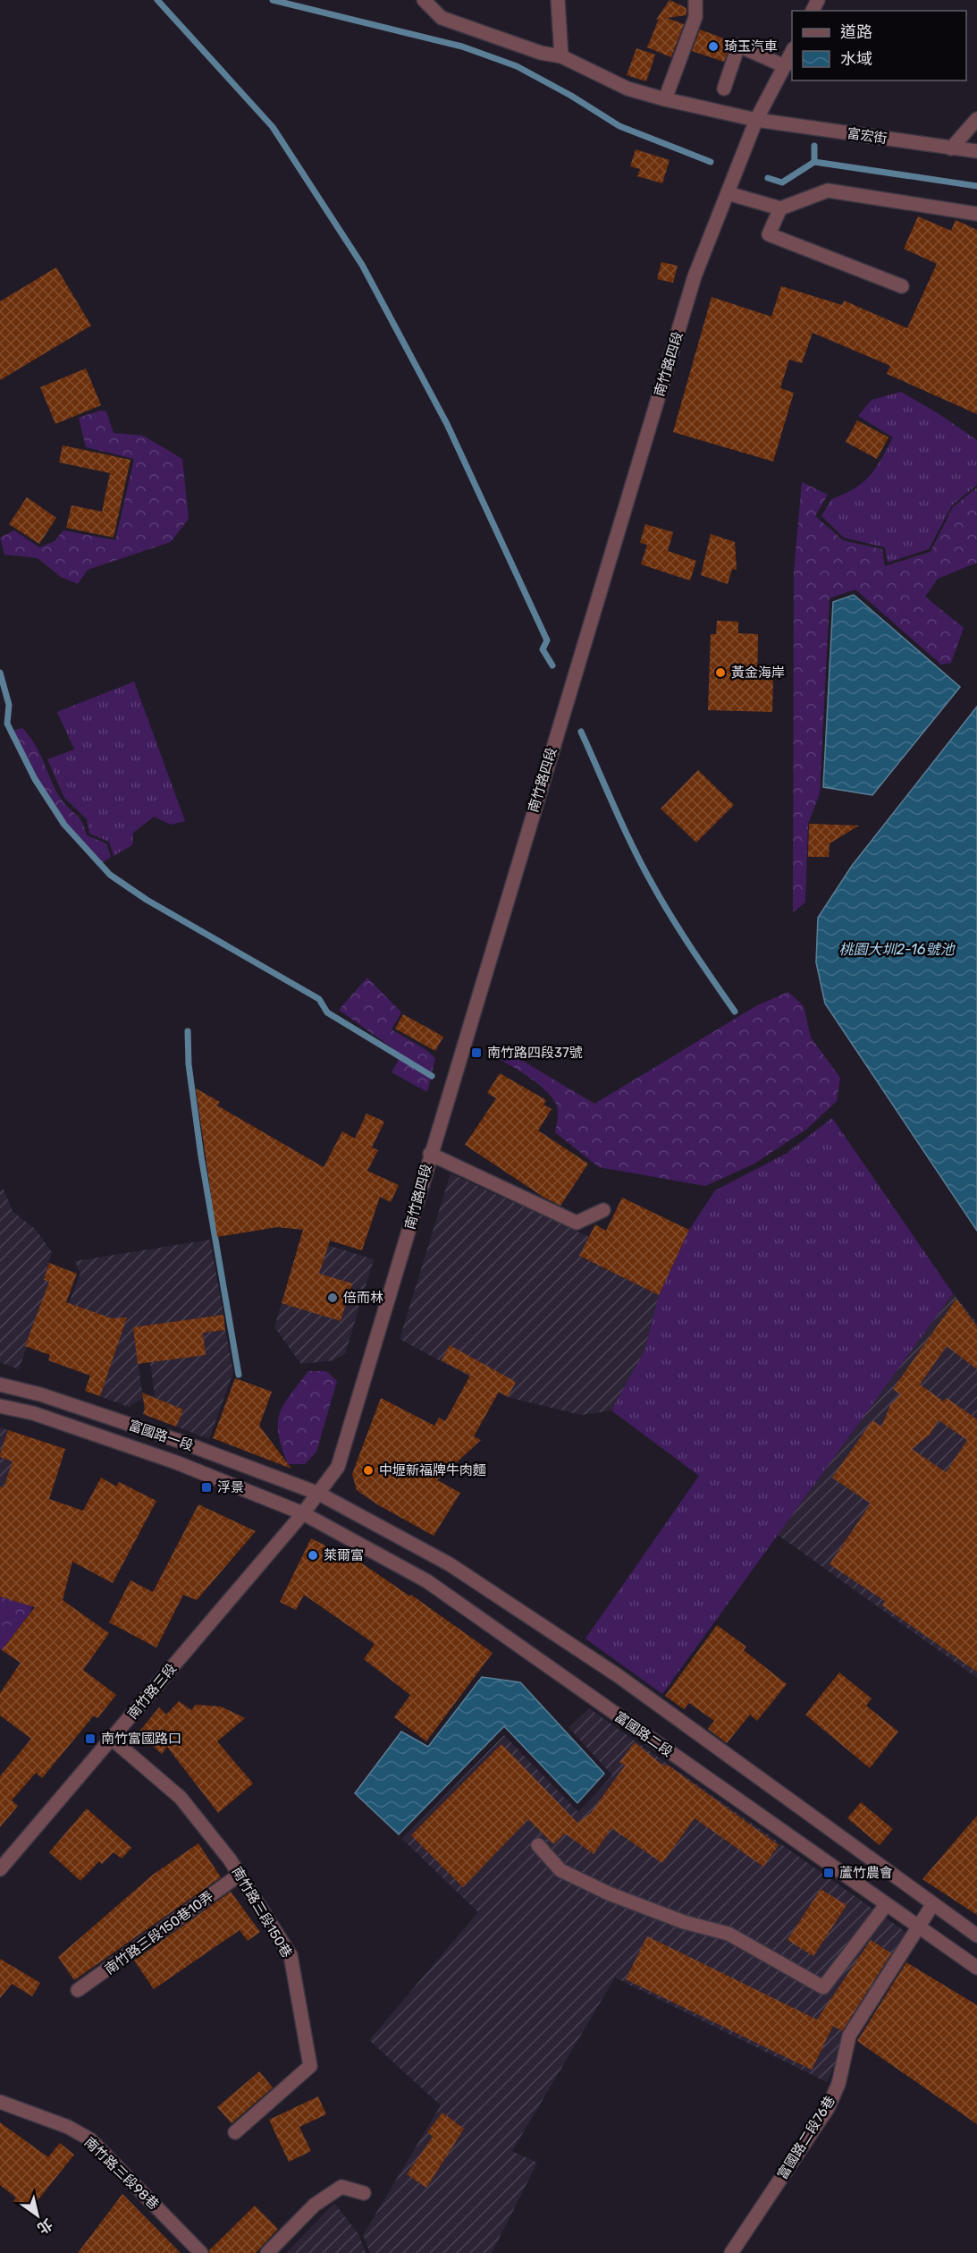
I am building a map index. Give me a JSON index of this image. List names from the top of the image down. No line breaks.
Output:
{"streets":{"street":["富宏街","南竹路四段","富國路一段","南竹路三段","富國路二段","南竹路三段150巷","南竹路三段150巷10弄","富國路二段76巷","南竹路三段98巷"]},"crossings":[["富宏街","南竹路四段"],["南竹路四段","富國路一段"],["南竹路四段","南竹路三段"],["南竹路四段","富國路二段"],["富國路一段","南竹路三段"],["富國路一段","富國路二段"],["南竹路三段","富國路二段"],["南竹路三段","南竹路三段150巷"],["富國路二段","富國路二段76巷"],["南竹路三段150巷","南竹路三段150巷10弄"]],"water":["桃園大圳2-16號池"],"places":{"other":["琦玉汽車","黃金海岸","倍而林","中壢新福牌牛肉麵","萊爾富"],"transit":["南竹路四段37號","浮景","南竹富國路口","蘆竹農會"]},"legend":["道路","水域"],"north":"bottom right"}
